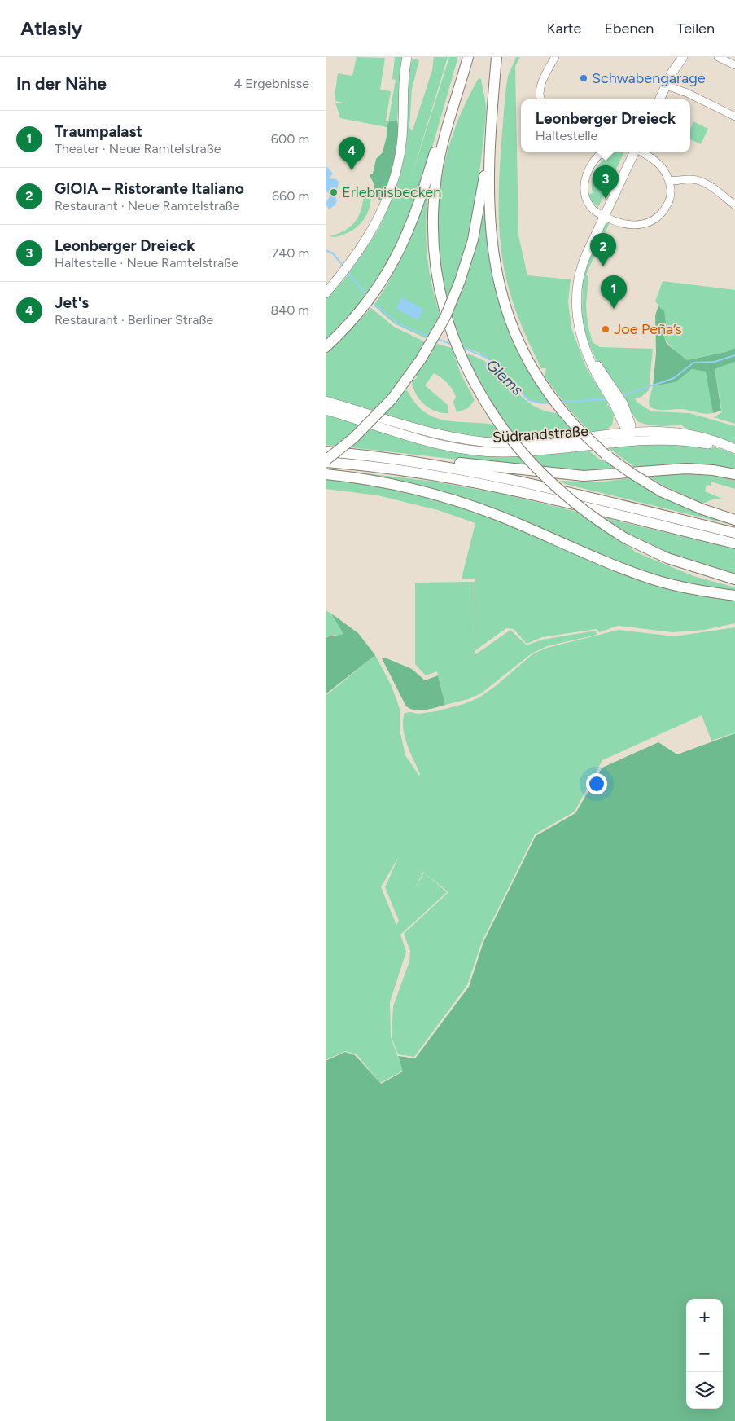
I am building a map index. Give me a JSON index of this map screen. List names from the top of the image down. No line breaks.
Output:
{"streets":{"main road":["Südrandstraße"]},"water":["Glems"],"places":["Schwabengarage","Erlebnisbecken","Joe Peña’s"],"page":{"header":"Atlasly","nav":["Karte","Ebenen","Teilen"],"heading":["In der Nähe","4 Ergebnisse"],"popup":["Leonberger Dreieck","Haltestelle"],"list":[{"mark":"1","name":"Traumpalast","note":"Theater · Neue Ramtelstraße","value":"600 m"},{"mark":"2","name":"GIOIA – Ristorante Italiano","note":"Restaurant · Neue Ramtelstraße","value":"660 m"},{"mark":"3","name":"Leonberger Dreieck","note":"Haltestelle · Neue Ramtelstraße","value":"740 m"},{"mark":"4","name":"Jet's","note":"Restaurant · Berliner Straße","value":"840 m"}],"pins":["4","3","2","1"],"map_buttons":["+","−"]}}
